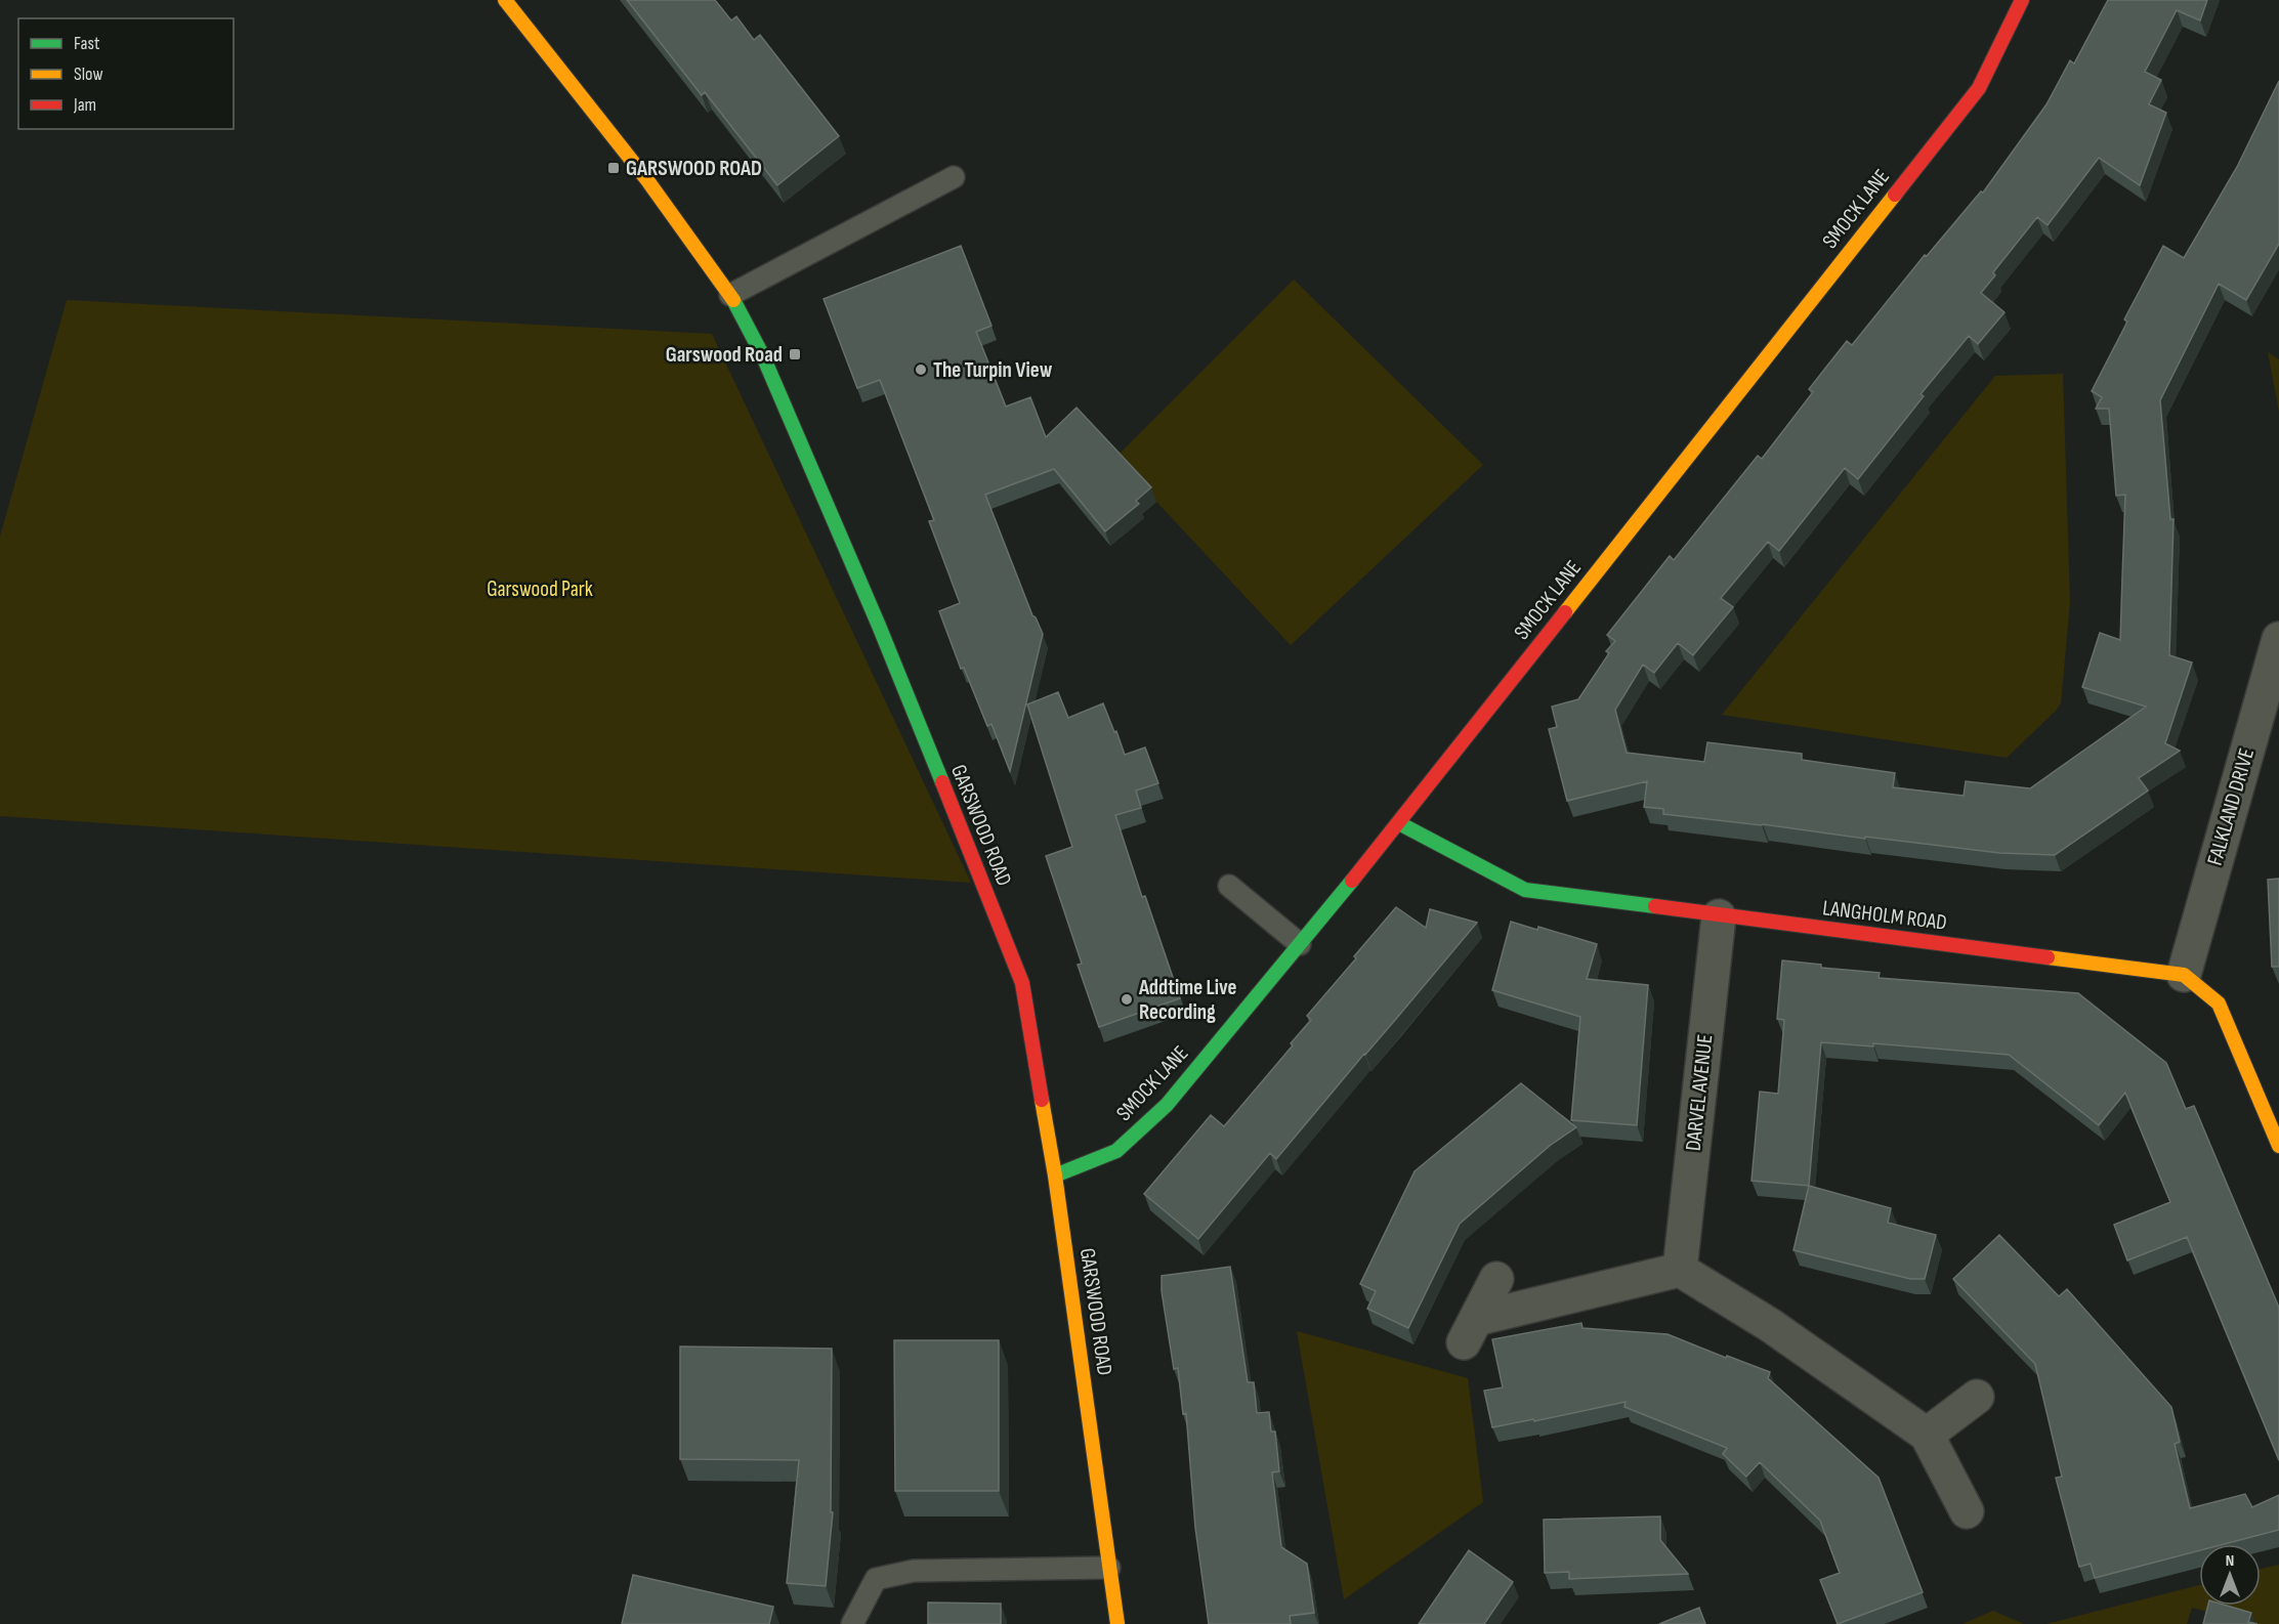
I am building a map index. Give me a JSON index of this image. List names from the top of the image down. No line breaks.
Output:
{"streets":{"street":["SMOCK LANE","FALKLAND DRIVE","GARSWOOD ROAD","LANGHOLM ROAD","DARVEL AVENUE"]},"crossings":[["SMOCK LANE","GARSWOOD ROAD"],["SMOCK LANE","LANGHOLM ROAD"],["FALKLAND DRIVE","LANGHOLM ROAD"],["LANGHOLM ROAD","DARVEL AVENUE"]],"parks":["Garswood Park"],"places":{"transit":["GARSWOOD ROAD","Garswood Road"],"other":["The Turpin View","Addtime Live Recording"]},"legend":["Fast","Slow","Jam"],"north":"top"}
